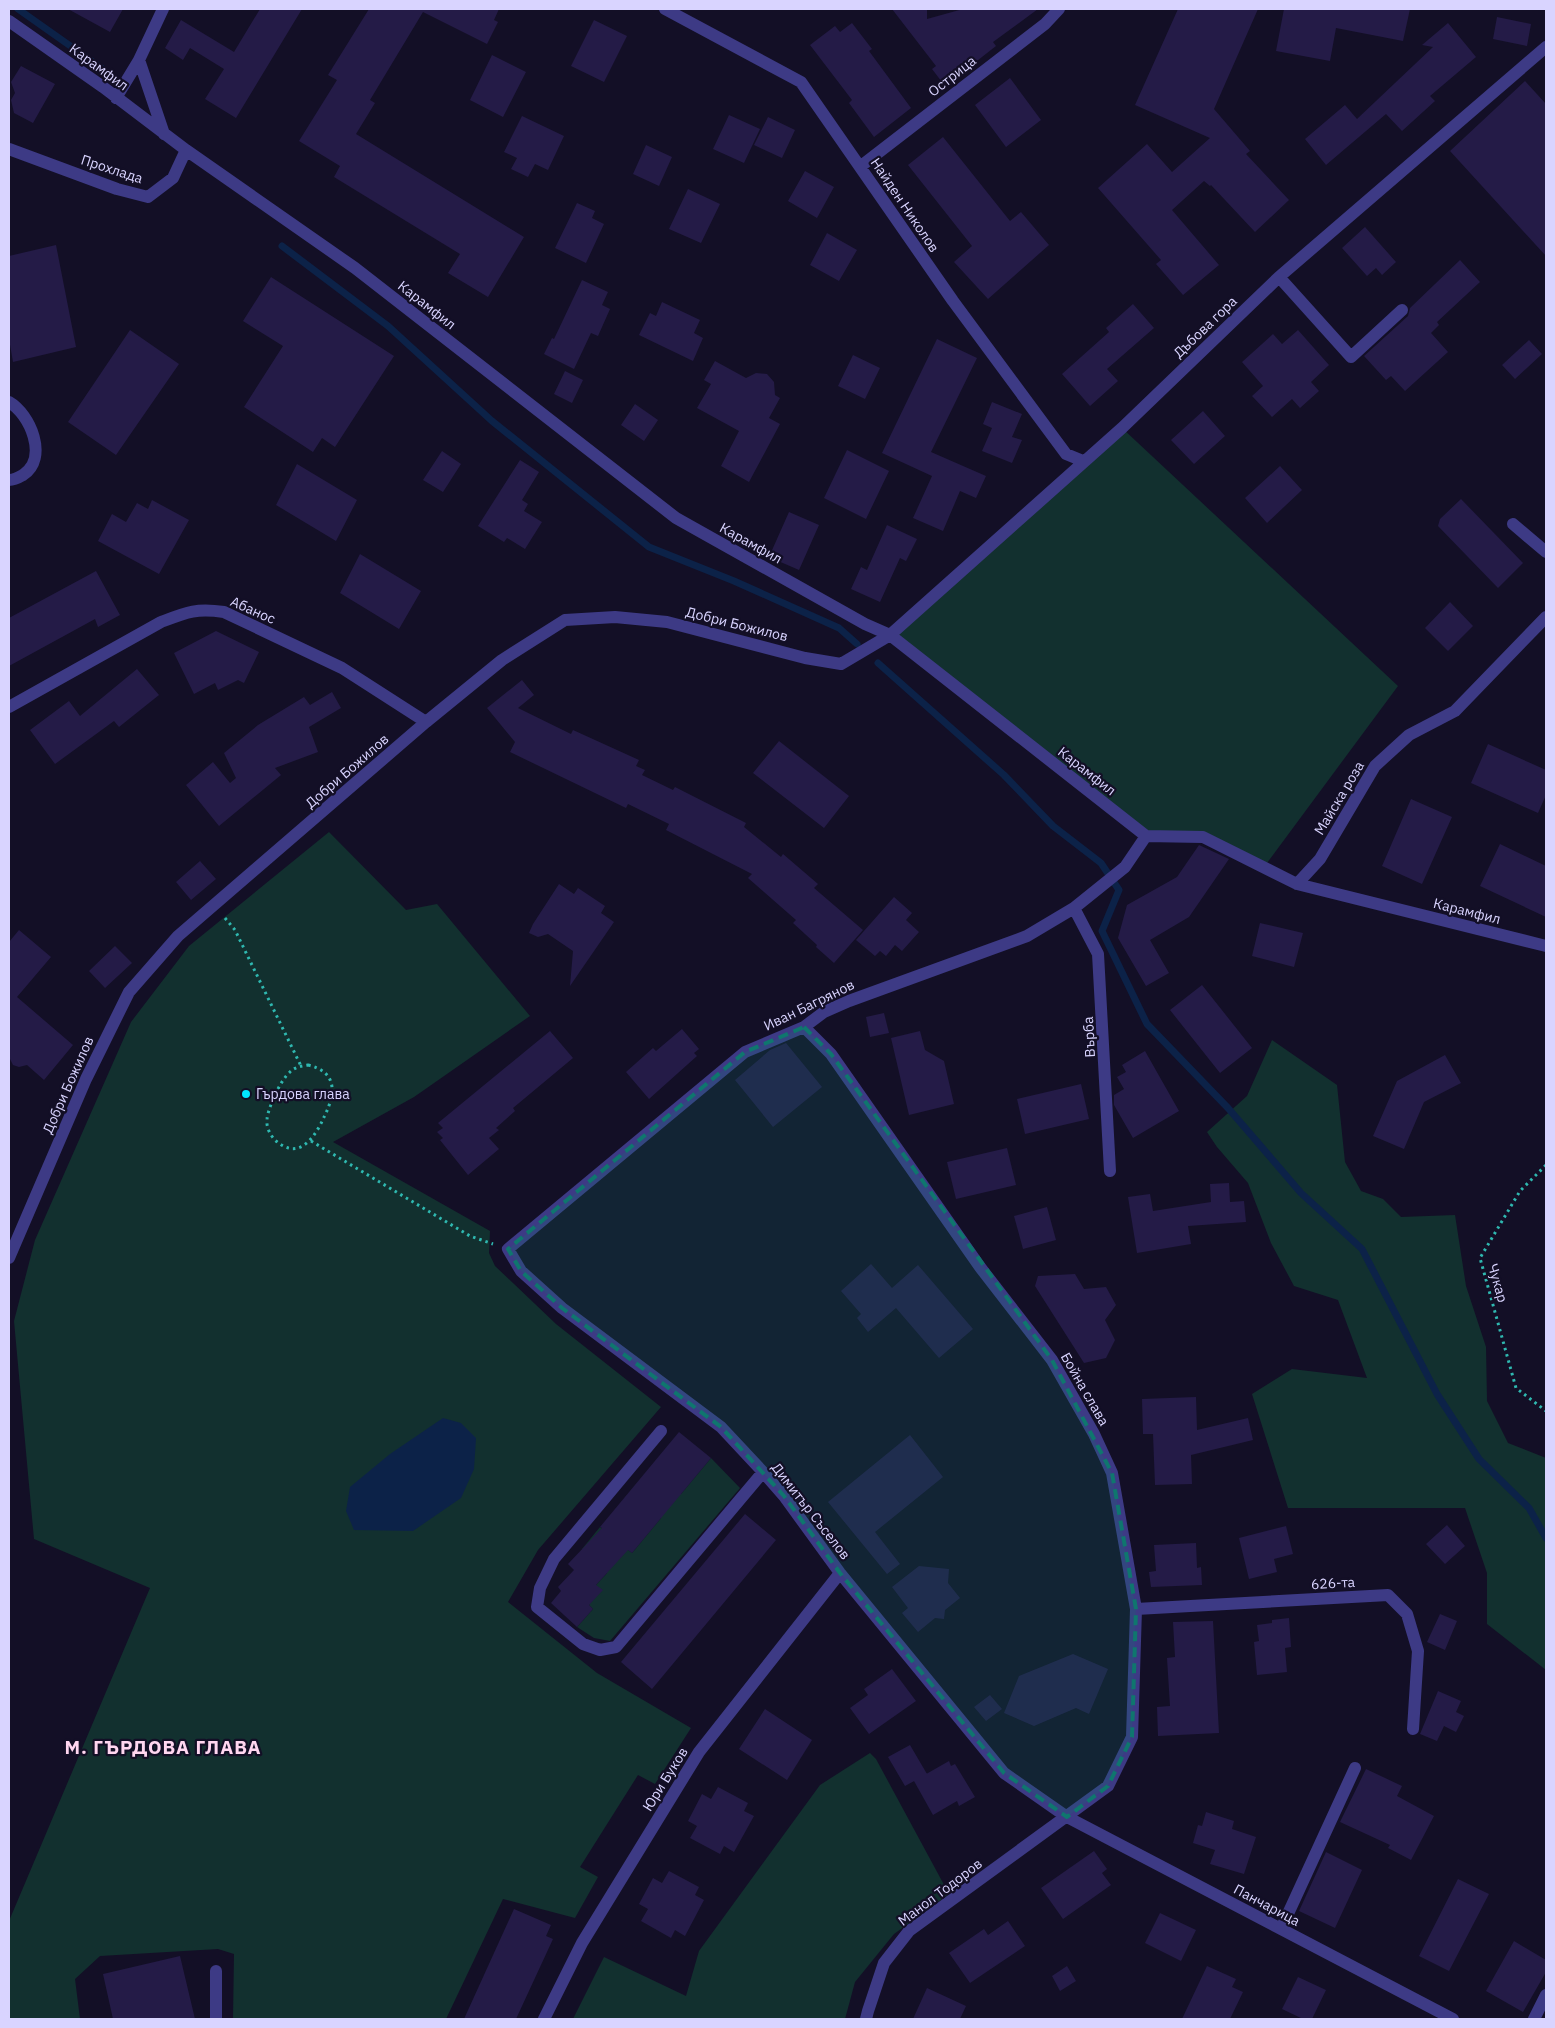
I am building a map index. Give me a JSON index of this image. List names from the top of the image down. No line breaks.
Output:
{"streets":{"street":["Карамфил","Острица","Прохлада","Найден Николов","Дъбова гора","Абанос","Добри Божилов","Майска роза","Иван Багрянов","Върба","Бойна слава","Димитър Съселов","626-та","Юри Буков","Манол Тодоров","Панчарица"],"path":["Чукар"]},"crossings":[["Карамфил","Прохлада"],["Карамфил","Дъбова гора"],["Карамфил","Добри Божилов"],["Карамфил","Майска роза"],["Карамфил","Иван Багрянов"],["Острица","Найден Николов"],["Найден Николов","Дъбова гора"],["Дъбова гора","Добри Божилов"],["Абанос","Добри Божилов"],["Иван Багрянов","Върба"],["Иван Багрянов","Бойна слава"],["Иван Багрянов","Димитър Съселов"],["Бойна слава","Димитър Съселов"],["Бойна слава","626-та"],["Бойна слава","Манол Тодоров"],["Бойна слава","Панчарица"],["Димитър Съселов","Юри Буков"],["Димитър Съселов","Манол Тодоров"],["Димитър Съселов","Панчарица"],["Манол Тодоров","Панчарица"]],"districts":["М. ГЪРДОВА ГЛАВА"],"places":["Гърдова глава"]}
